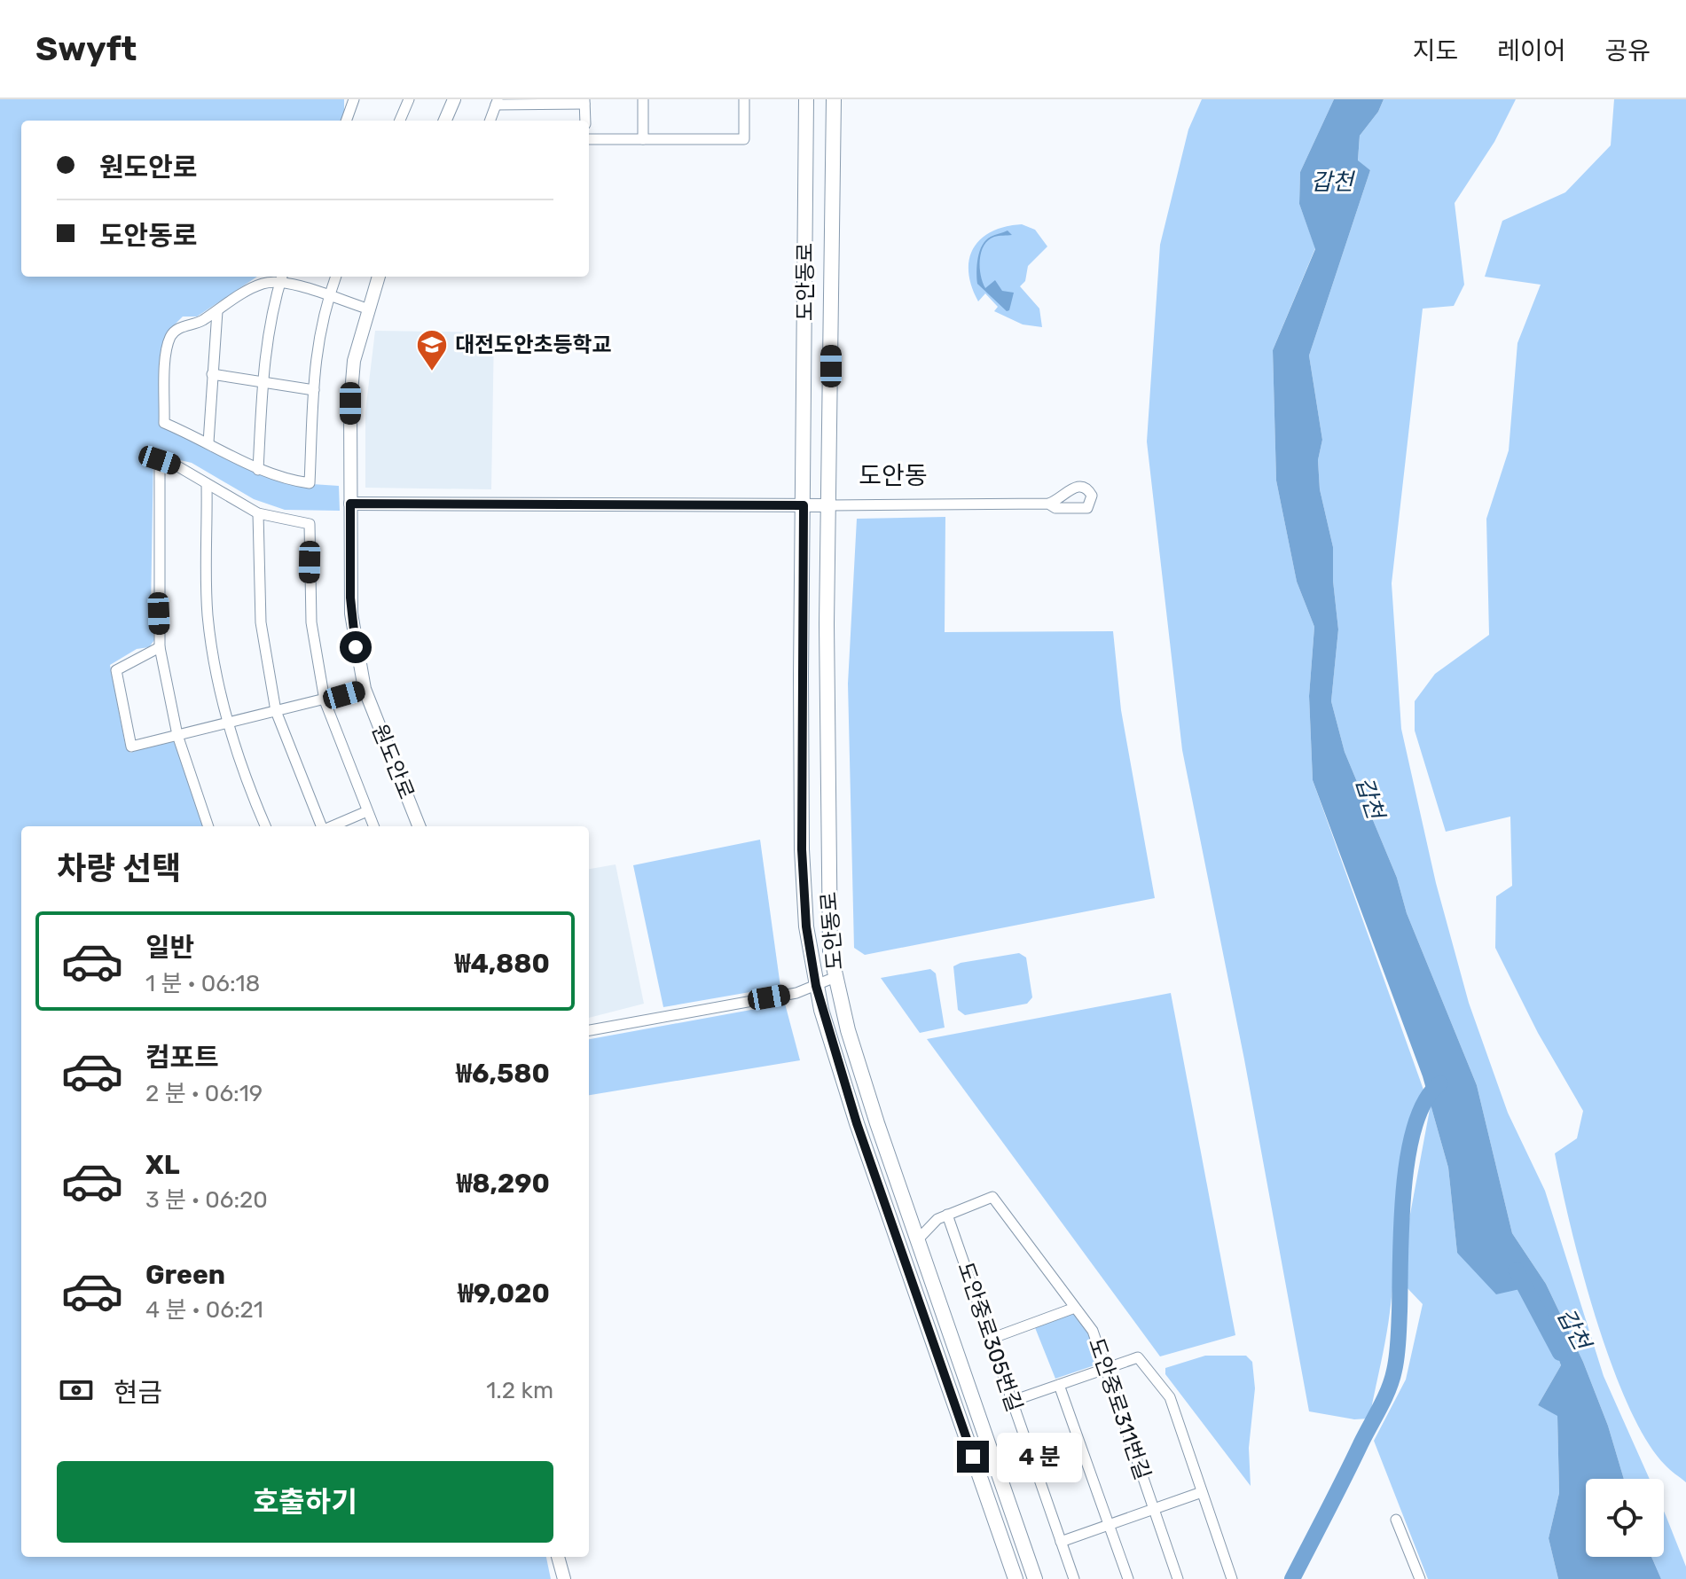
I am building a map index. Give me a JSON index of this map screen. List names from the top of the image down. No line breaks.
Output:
{"streets":{"main road":["도안동로"],"street":["원도안로","도안중로305번길","도안중로311번길"]},"crossings":[["도안중로305번길","도안중로311번길"]],"districts":["도안동"],"water":["갑천"],"places":{"school or university":["대전도안초등학교"]},"page":{"header":"Swyft","nav":["지도","레이어","공유"],"banner":["원도안로","도안동로"],"heading":"차량 선택","list":[{"name":"일반","note":"1 분 · 06:18","value":"₩4,880"},{"name":"컴포트","note":"2 분 · 06:19","value":"₩6,580"},{"name":"XL","note":"3 분 · 06:20","value":"₩8,290"},{"name":"Green","note":"4 분 · 06:21","value":"₩9,020"}],"pay":["현금","1.2 km"],"bubble":"4 분","buttons":"호출하기"}}
